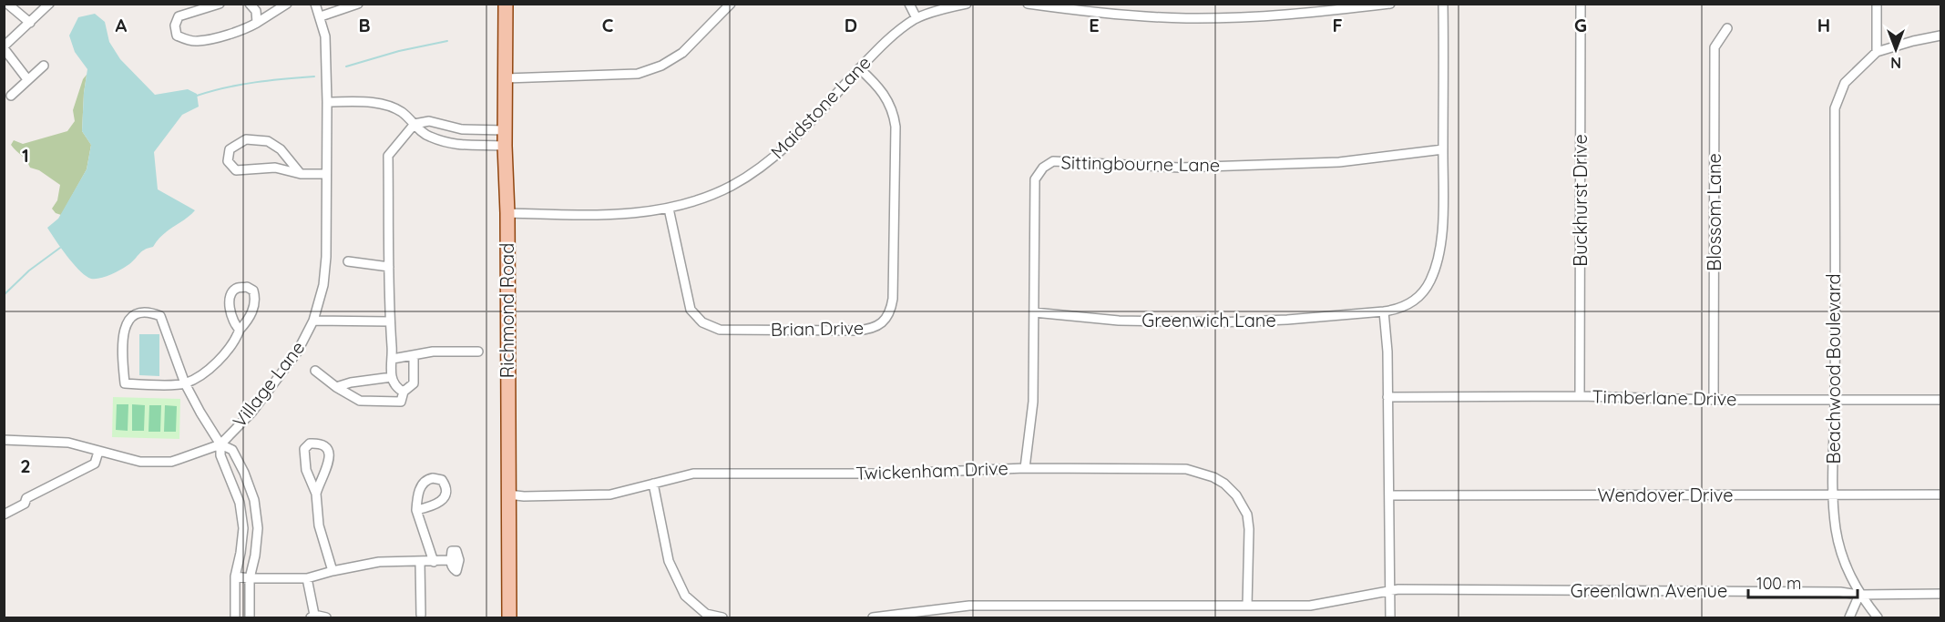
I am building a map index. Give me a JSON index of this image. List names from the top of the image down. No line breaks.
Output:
{"streets":{"main road":["Richmond Road"],"street":["Maidstone Lane","Sittingbourne Lane","Buckhurst Drive","Blossom Lane","Greenwich Lane","Brian Drive","Beachwood Boulevard","Village Lane","Timberlane Drive","Twickenham Drive","Wendover Drive","Greenlawn Avenue"]},"crossings":[["Maidstone Lane","Richmond Road"],["Maidstone Lane","Brian Drive"],["Sittingbourne Lane","Greenwich Lane"],["Sittingbourne Lane","Twickenham Drive"],["Buckhurst Drive","Timberlane Drive"],["Blossom Lane","Timberlane Drive"],["Richmond Road","Twickenham Drive"],["Beachwood Boulevard","Timberlane Drive"],["Beachwood Boulevard","Wendover Drive"],["Beachwood Boulevard","Greenlawn Avenue"],["Twickenham Drive","Greenlawn Avenue"]],"scale_bar":"100 m","north":"bottom","grid":{"columns":["A","B","C","D","E","F","G","H"],"rows":["1","2"]}}
